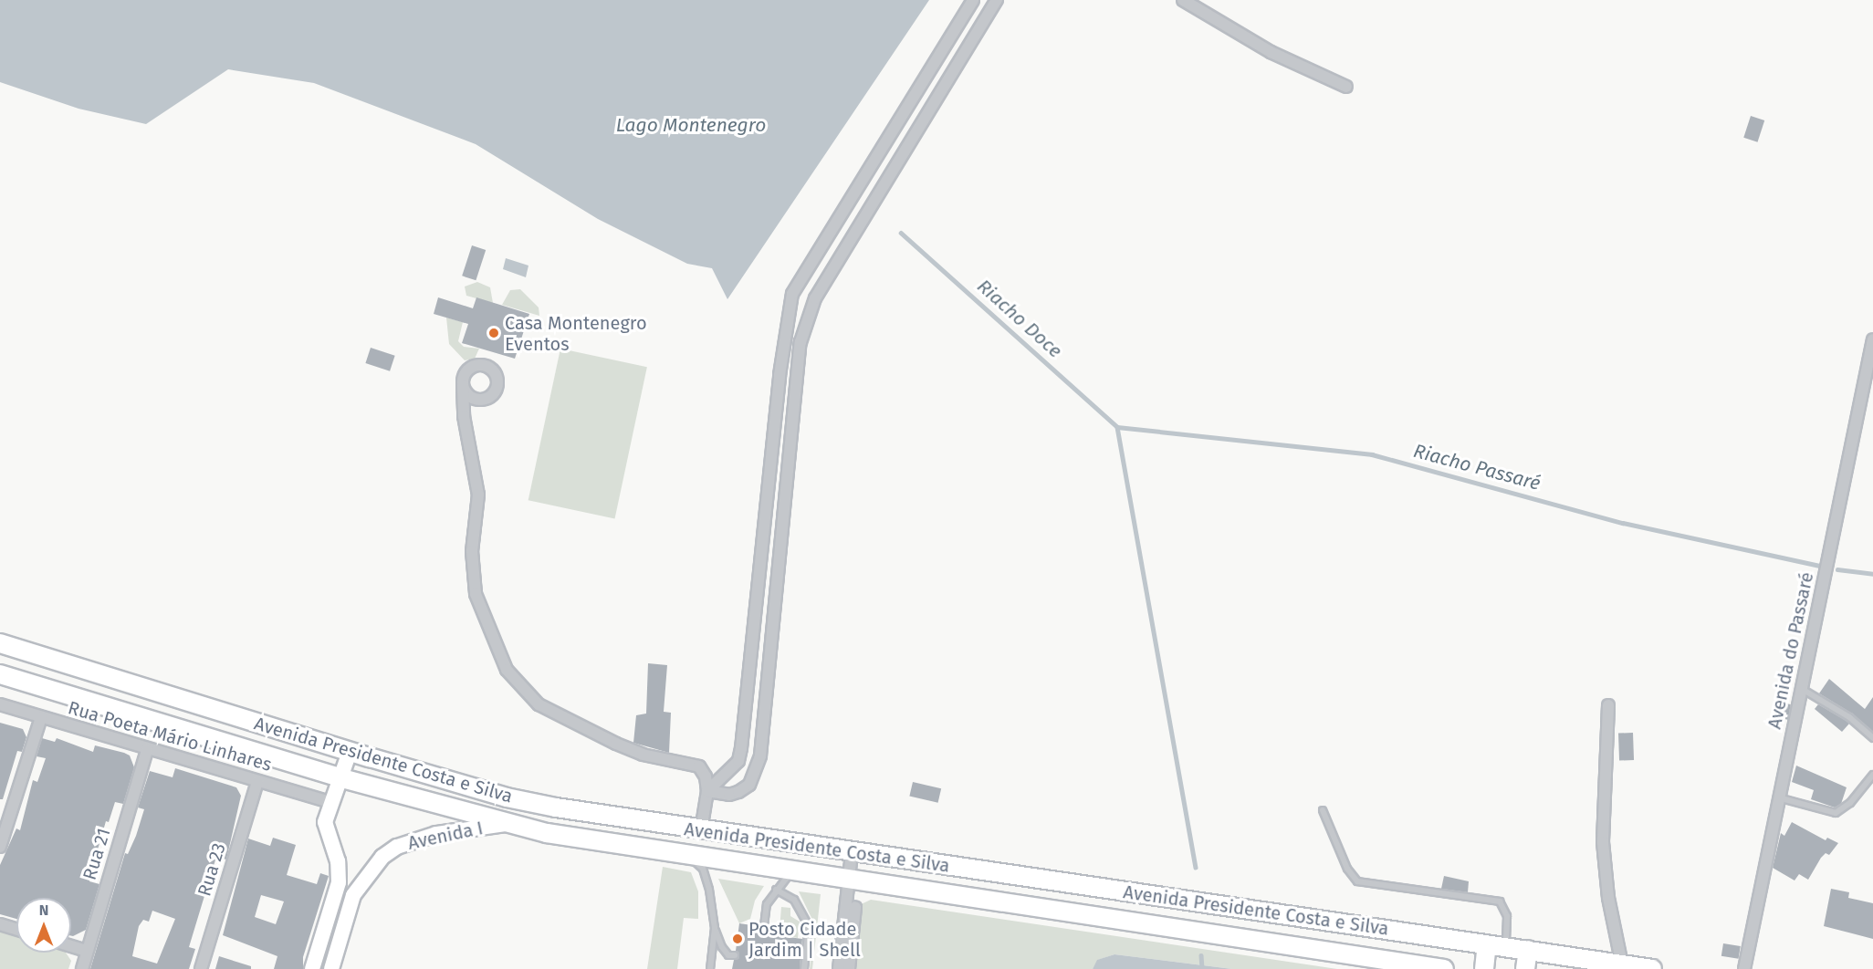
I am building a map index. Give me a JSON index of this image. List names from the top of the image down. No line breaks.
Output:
{"streets":{"main road":["Avenida Presidente Costa e Silva"],"street":["Avenida do Passaré","Rua Poeta Mário Linhares","Avenida I","Rua 21","Rua 23"]},"crossings":[["Rua Poeta Mário Linhares","Rua 21"],["Rua Poeta Mário Linhares","Rua 23"],["Avenida Presidente Costa e Silva","Avenida I"]],"water":["Lago Montenegro","Riacho Doce","Riacho Passaré"],"places":["Casa Montenegro Eventos","Posto Cidade Jardim | Shell"],"north":"top"}
